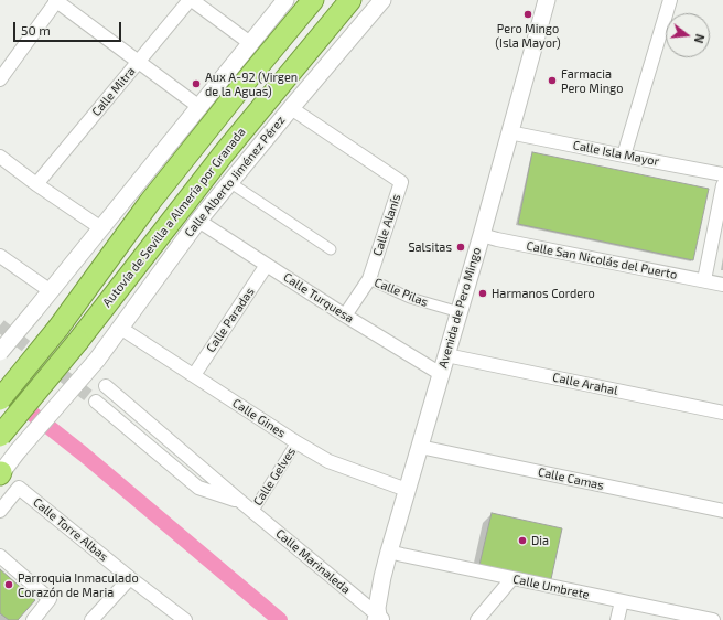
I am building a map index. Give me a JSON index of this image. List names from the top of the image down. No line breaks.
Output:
{"streets":{"highway":["Autovía de Sevilla a Almería por Granada"],"street":["Calle Mitra","Calle Isla Mayor","Calle Alberto Jiménez Pérez","Calle Alanís","Calle San Nicolás del Puerto","Calle Pilas","Calle Turquesa","Avenida de Pero Mingo","Calle Paradas","Calle Arahal","Calle Gines","Calle Gelves","Calle Camas","Calle Torre Albas","Calle Marinaleda","Calle Umbrete"]},"crossings":[["Calle Isla Mayor","Avenida de Pero Mingo"],["Calle Alberto Jiménez Pérez","Calle Alanís"],["Calle Alberto Jiménez Pérez","Calle Turquesa"],["Calle Alberto Jiménez Pérez","Calle Gines"],["Calle Alanís","Calle Pilas"],["Calle Alanís","Calle Turquesa"],["Calle San Nicolás del Puerto","Avenida de Pero Mingo"],["Calle Pilas","Avenida de Pero Mingo"],["Calle Turquesa","Avenida de Pero Mingo"],["Calle Turquesa","Calle Paradas"],["Avenida de Pero Mingo","Calle Arahal"],["Avenida de Pero Mingo","Calle Gines"],["Avenida de Pero Mingo","Calle Camas"],["Avenida de Pero Mingo","Calle Marinaleda"],["Avenida de Pero Mingo","Calle Umbrete"],["Calle Paradas","Calle Gines"],["Calle Gines","Calle Gelves"],["Calle Gelves","Calle Marinaleda"]],"places":["Pero Mingo (Isla Mayor)","Farmacia Pero Mingo","Aux A-92 (Virgen de la Aguas)","Salsitas","Harmanos Cordero","Dia","Parroquia Inmaculado Corazón de Maria"],"scale_bar":"50 m","north":"right"}
